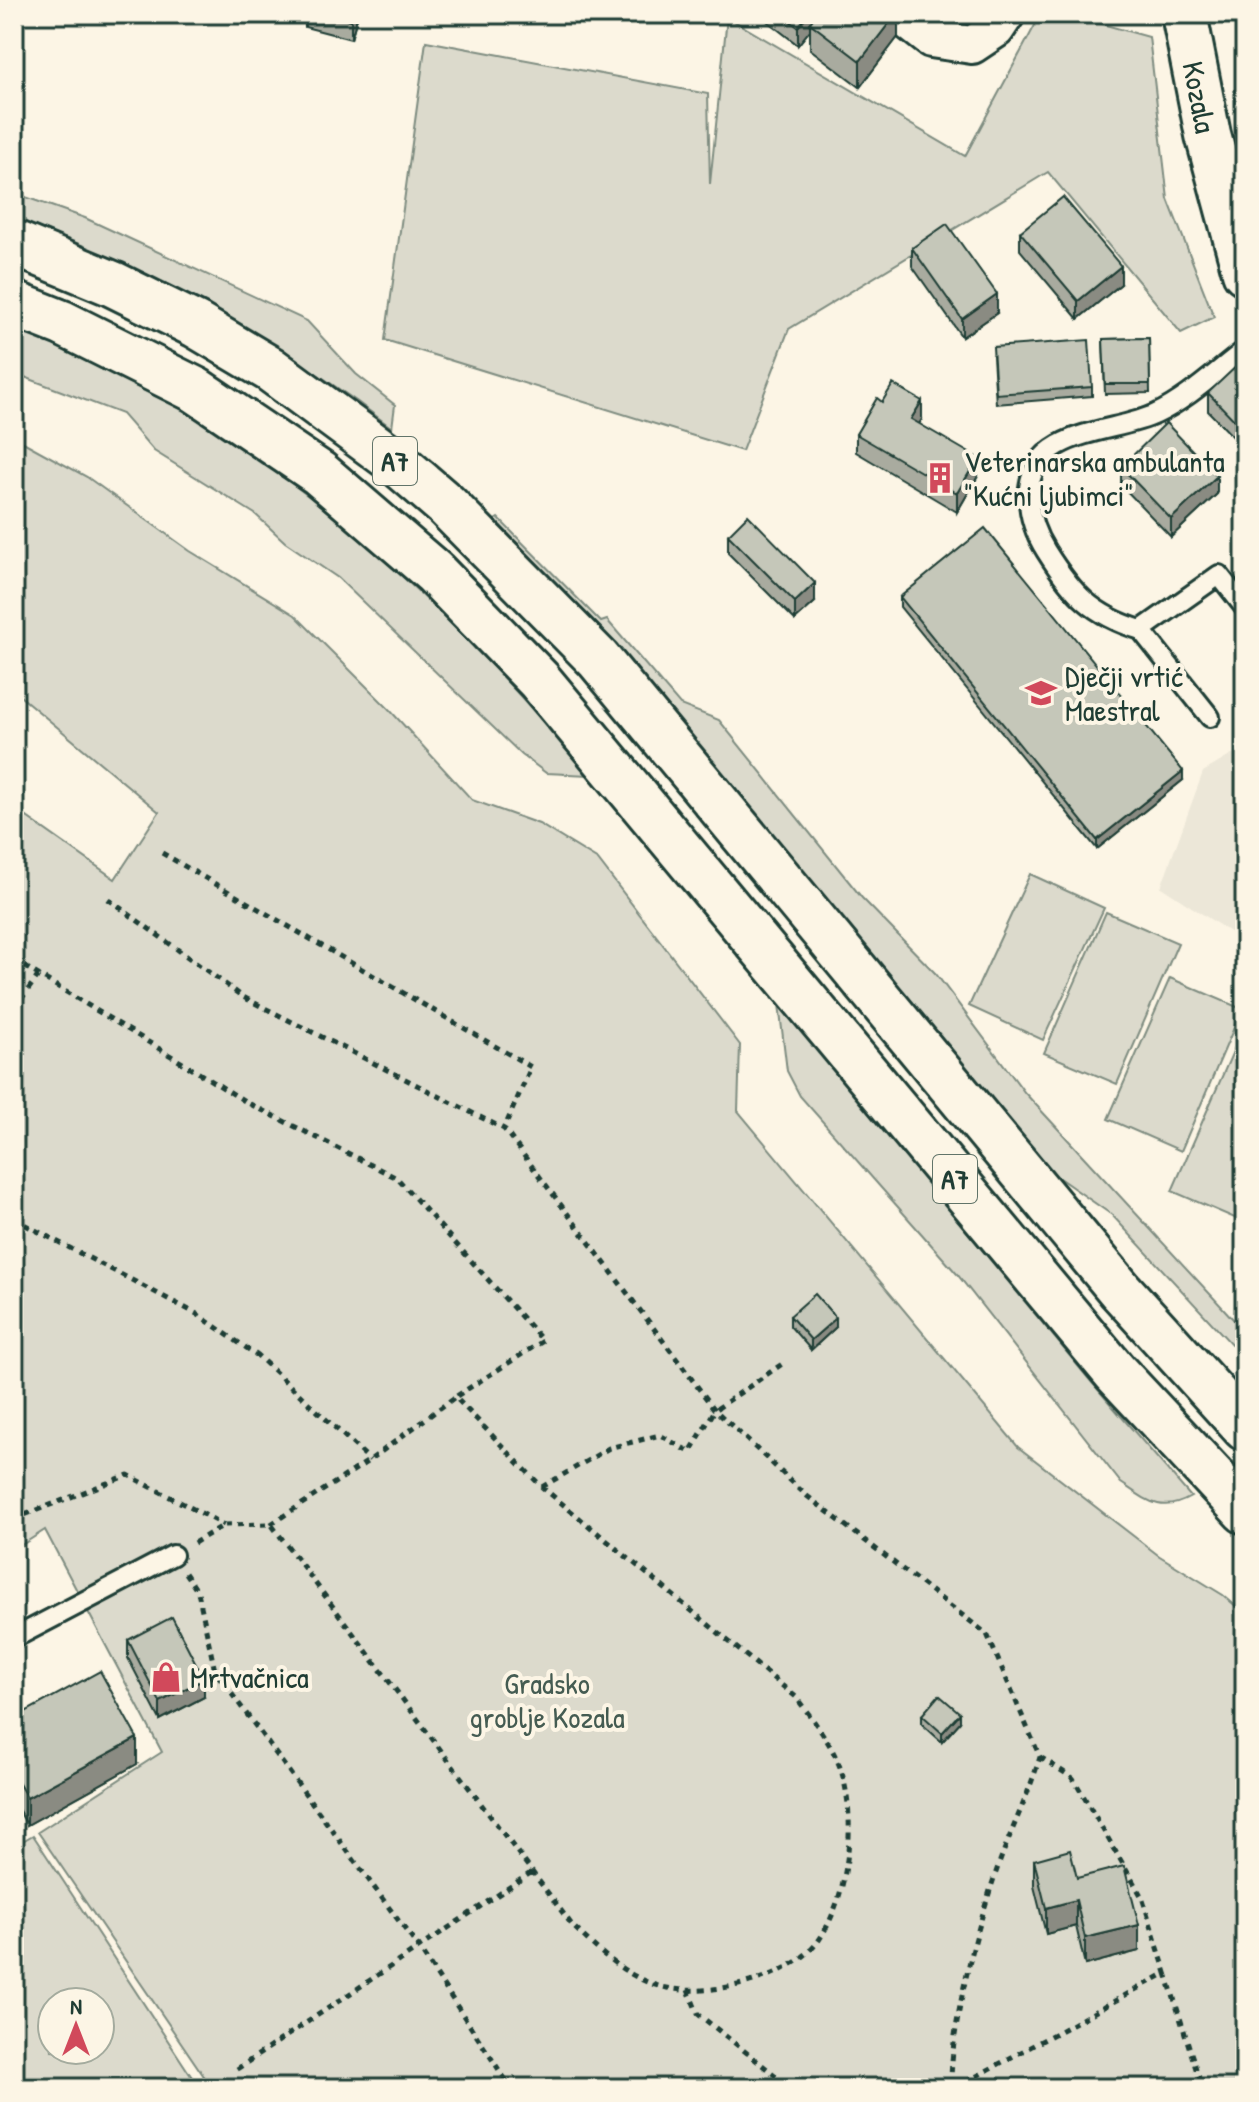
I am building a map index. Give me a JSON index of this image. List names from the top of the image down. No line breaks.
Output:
{"streets":{"main road":["Kozala","A7"]},"parks":["Gradsko groblje Kozala"],"places":{"building":["Veterinarska ambulanta \"Kućni ljubimci\""],"school or university":["Dječji vrtić Maestral"],"shop":["Mrtvačnica"]},"north":"top"}
